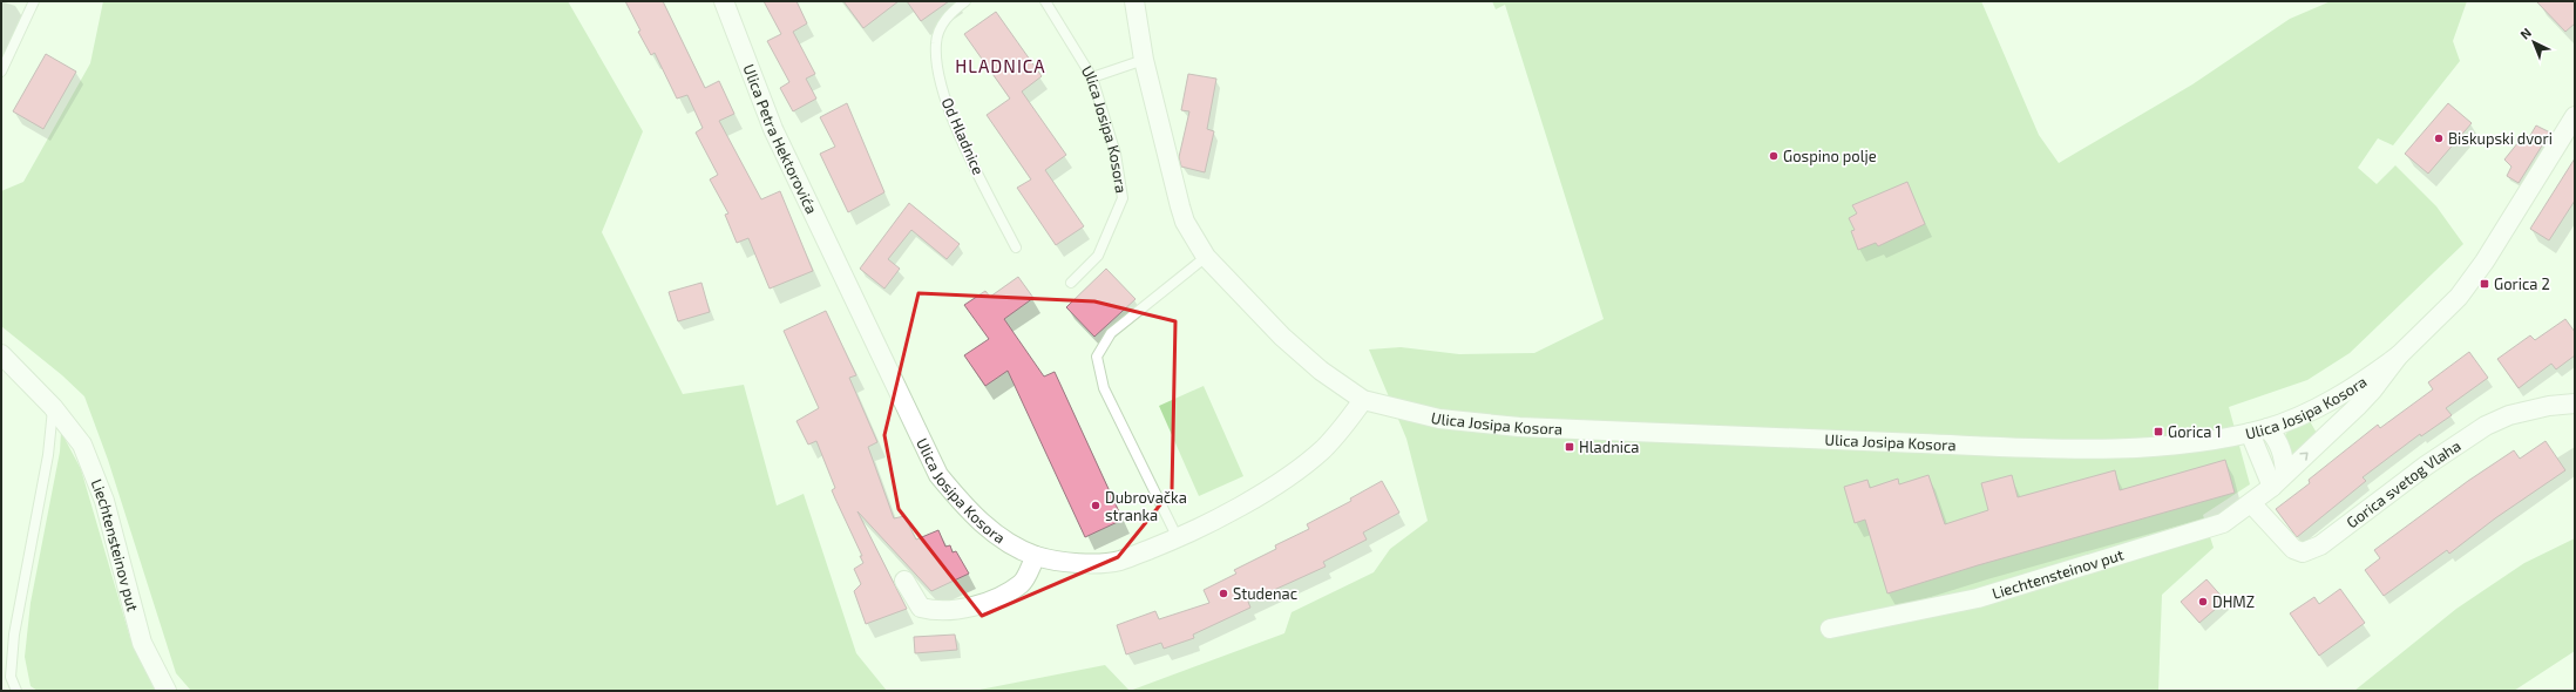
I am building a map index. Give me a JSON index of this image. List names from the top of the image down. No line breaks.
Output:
{"streets":{"street":["Ulica Josipa Kosora","Ulica Petra Hektorovića","Gorica svetog Vlaha","Liechtensteinov put"],"lane":["Od Hladnice"]},"crossings":[["Ulica Josipa Kosora","Ulica Petra Hektorovića"],["Ulica Josipa Kosora","Liechtensteinov put"],["Gorica svetog Vlaha","Liechtensteinov put"]],"districts":["HLADNICA"],"places":{"other":["Biskupski dvori","Gospino polje","Dubrovačka stranka","Studenac","DHMZ"],"transit":["Gorica 2","Gorica 1","Hladnica"]},"north":"top left"}
